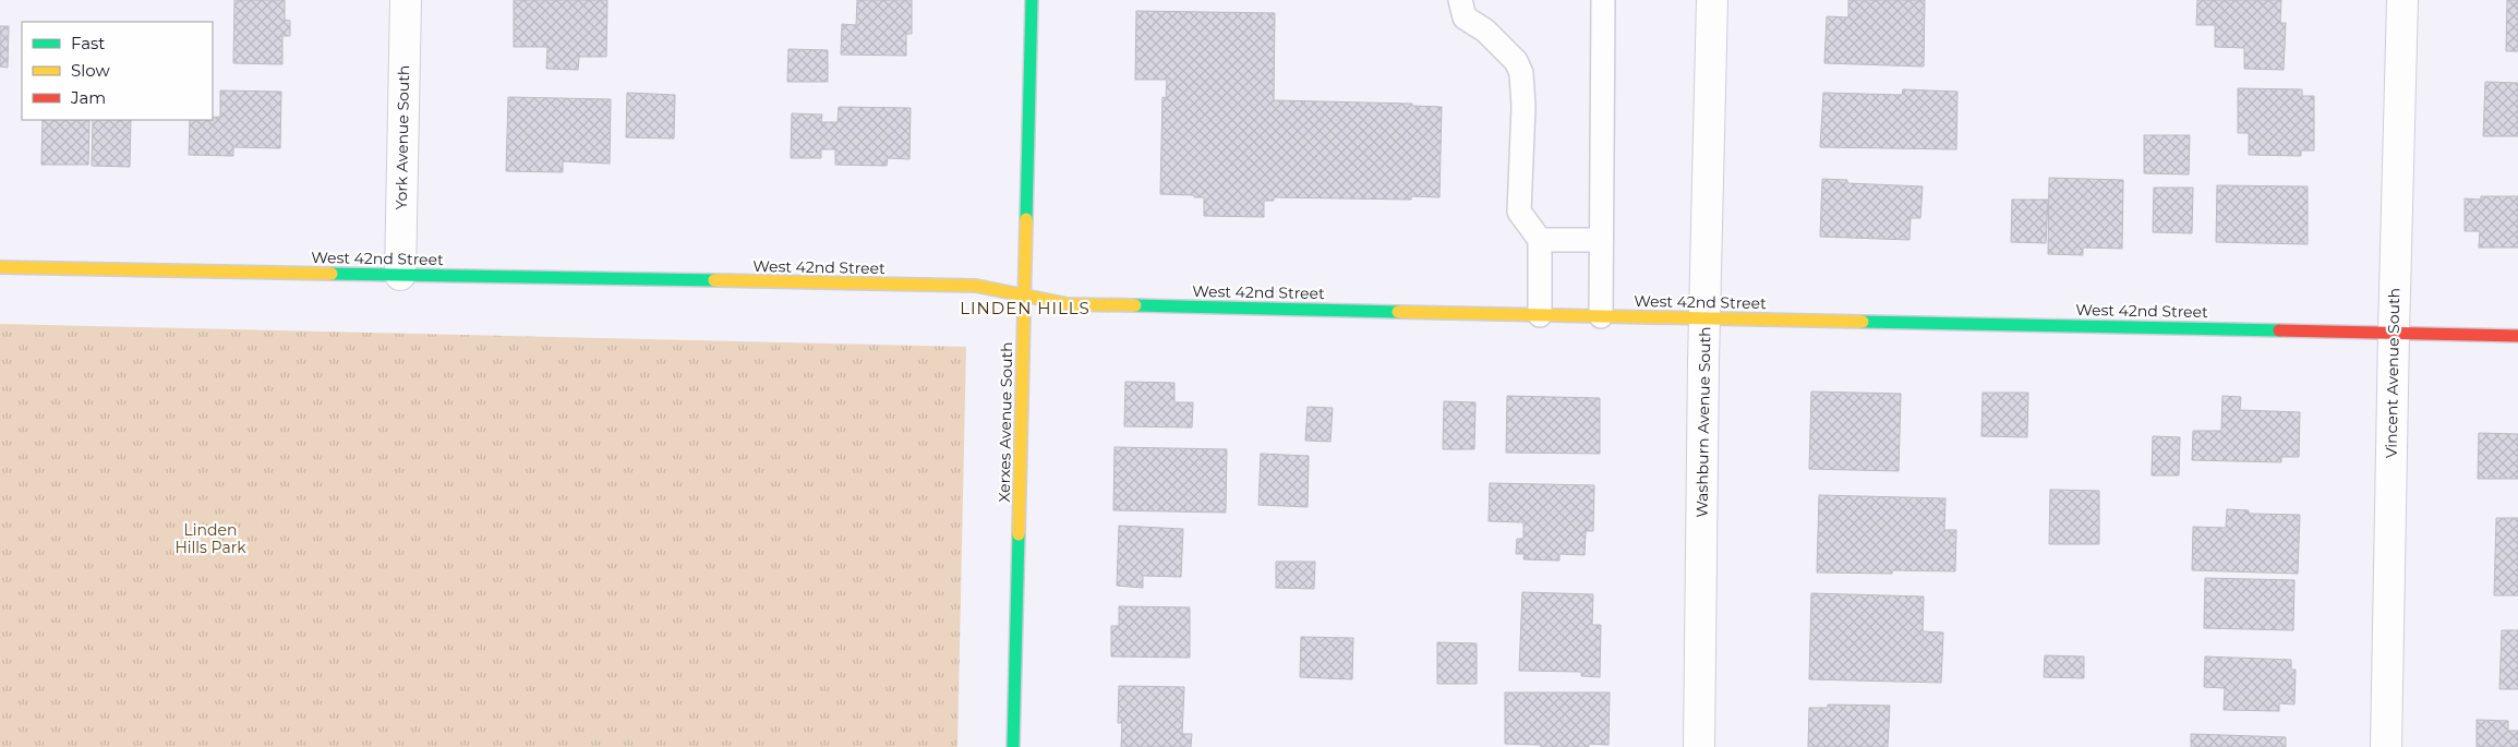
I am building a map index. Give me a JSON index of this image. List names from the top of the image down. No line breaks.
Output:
{"streets":{"street":["York Avenue South","West 42nd Street","Vincent Avenue South","Xerxes Avenue South","Washburn Avenue South"]},"crossings":[["York Avenue South","West 42nd Street"],["West 42nd Street","Vincent Avenue South"],["West 42nd Street","Xerxes Avenue South"],["West 42nd Street","Washburn Avenue South"]],"districts":["LINDEN HILLS"],"parks":["Linden Hills Park"],"legend":["Fast","Slow","Jam"]}
